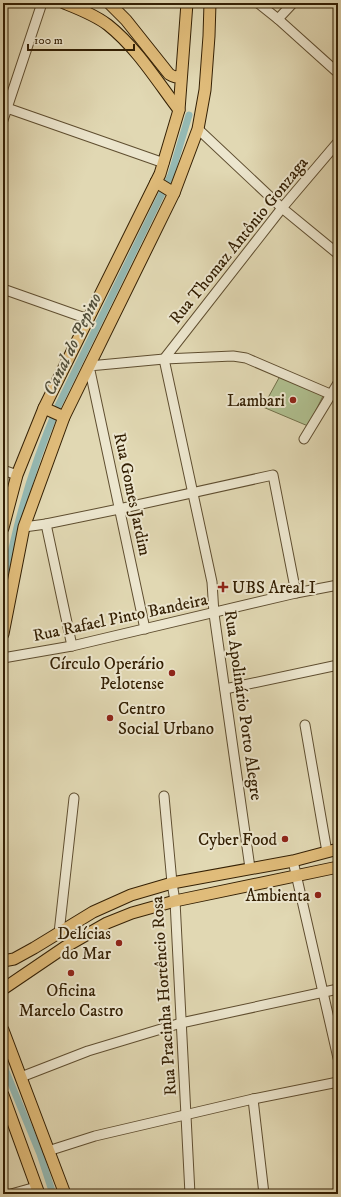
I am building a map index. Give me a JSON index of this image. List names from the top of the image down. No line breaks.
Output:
{"streets":{"street":["Rua Thomaz Antônio Gonzaga","Rua Gomes Jardim","Rua Rafael Pinto Bandeira","Rua Apolinário Porto Alegre","Rua Pracinha Hortêncio Rosa"]},"crossings":[["Rua Thomaz Antônio Gonzaga","Rua Apolinário Porto Alegre"],["Rua Gomes Jardim","Rua Rafael Pinto Bandeira"],["Rua Rafael Pinto Bandeira","Rua Apolinário Porto Alegre"]],"water":["Canal do Pepino"],"places":{"other":["Lambari","Círculo Operário Pelotense","Centro Social Urbano","Cyber Food","Ambienta","Delícias do Mar","Oficina Marcelo Castro"],"health":["UBS Areal I"]},"scale_bar":"100 m"}
